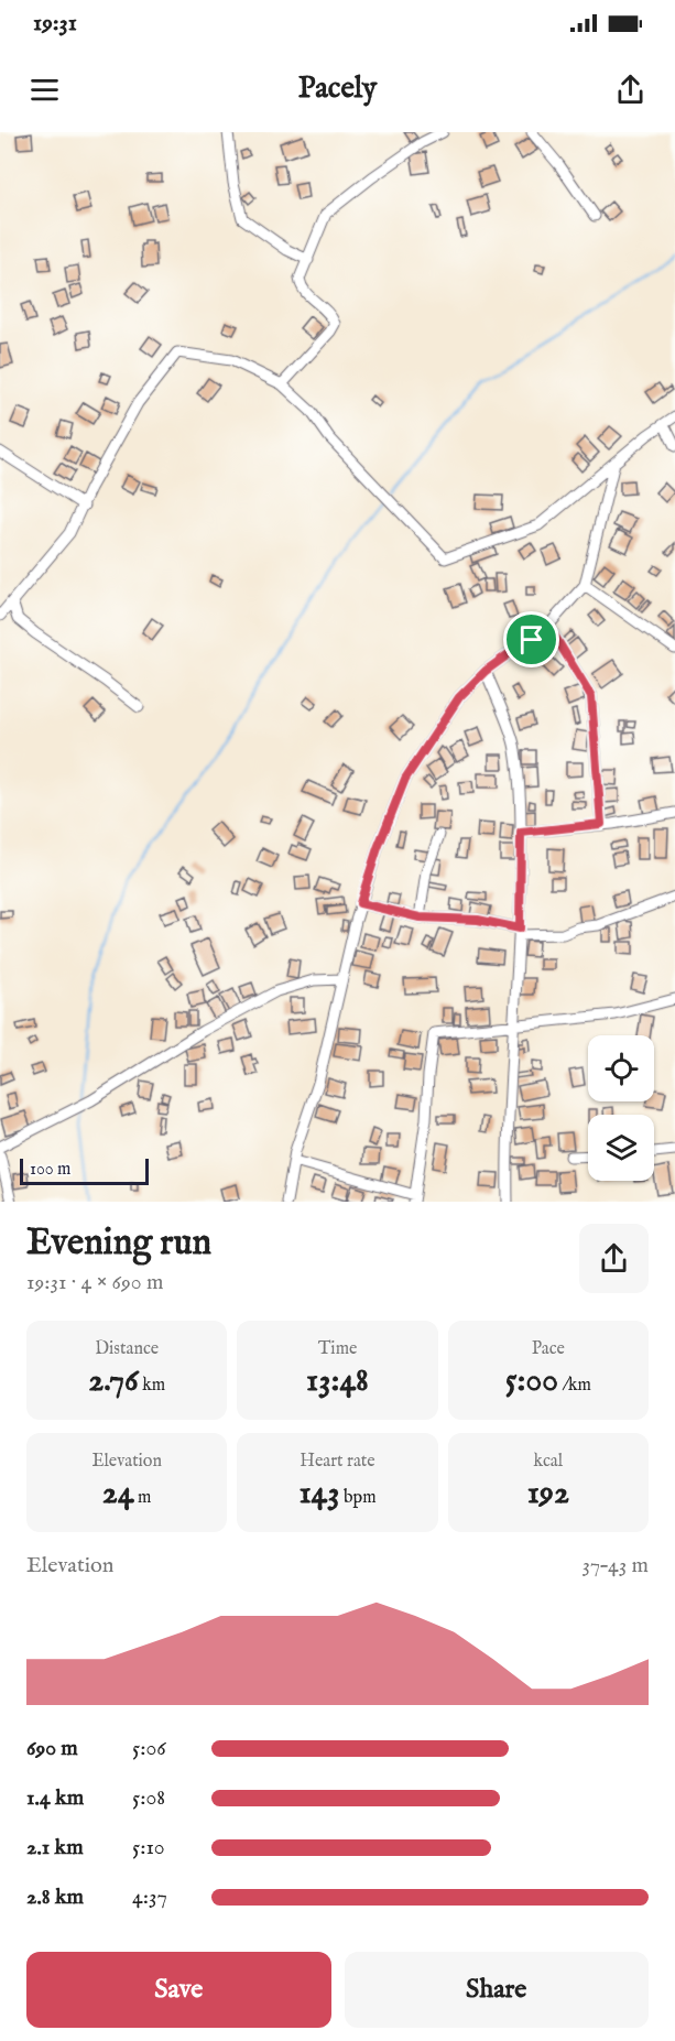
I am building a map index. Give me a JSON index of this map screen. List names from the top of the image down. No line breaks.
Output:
{"scale_bar":"100 m","page":{"status":"19:31","header":"Pacely","scale":"100 m","heading":["Evening run","19:31 · 4 × 690 m"],"stats":[["Distance","2.76 km"],["Time","13:48"],["Pace","5:00 /km"],["Elevation","24 m"],["Heart rate","143 bpm"],["kcal","192"]],"chart":["Elevation","37–43 m"],"list":[{"name":"690 m","note":"5:06"},{"name":"1.4 km","note":"5:08"},{"name":"2.1 km","note":"5:10"},{"name":"2.8 km","note":"4:37"}],"buttons":["Save","Share"]}}
